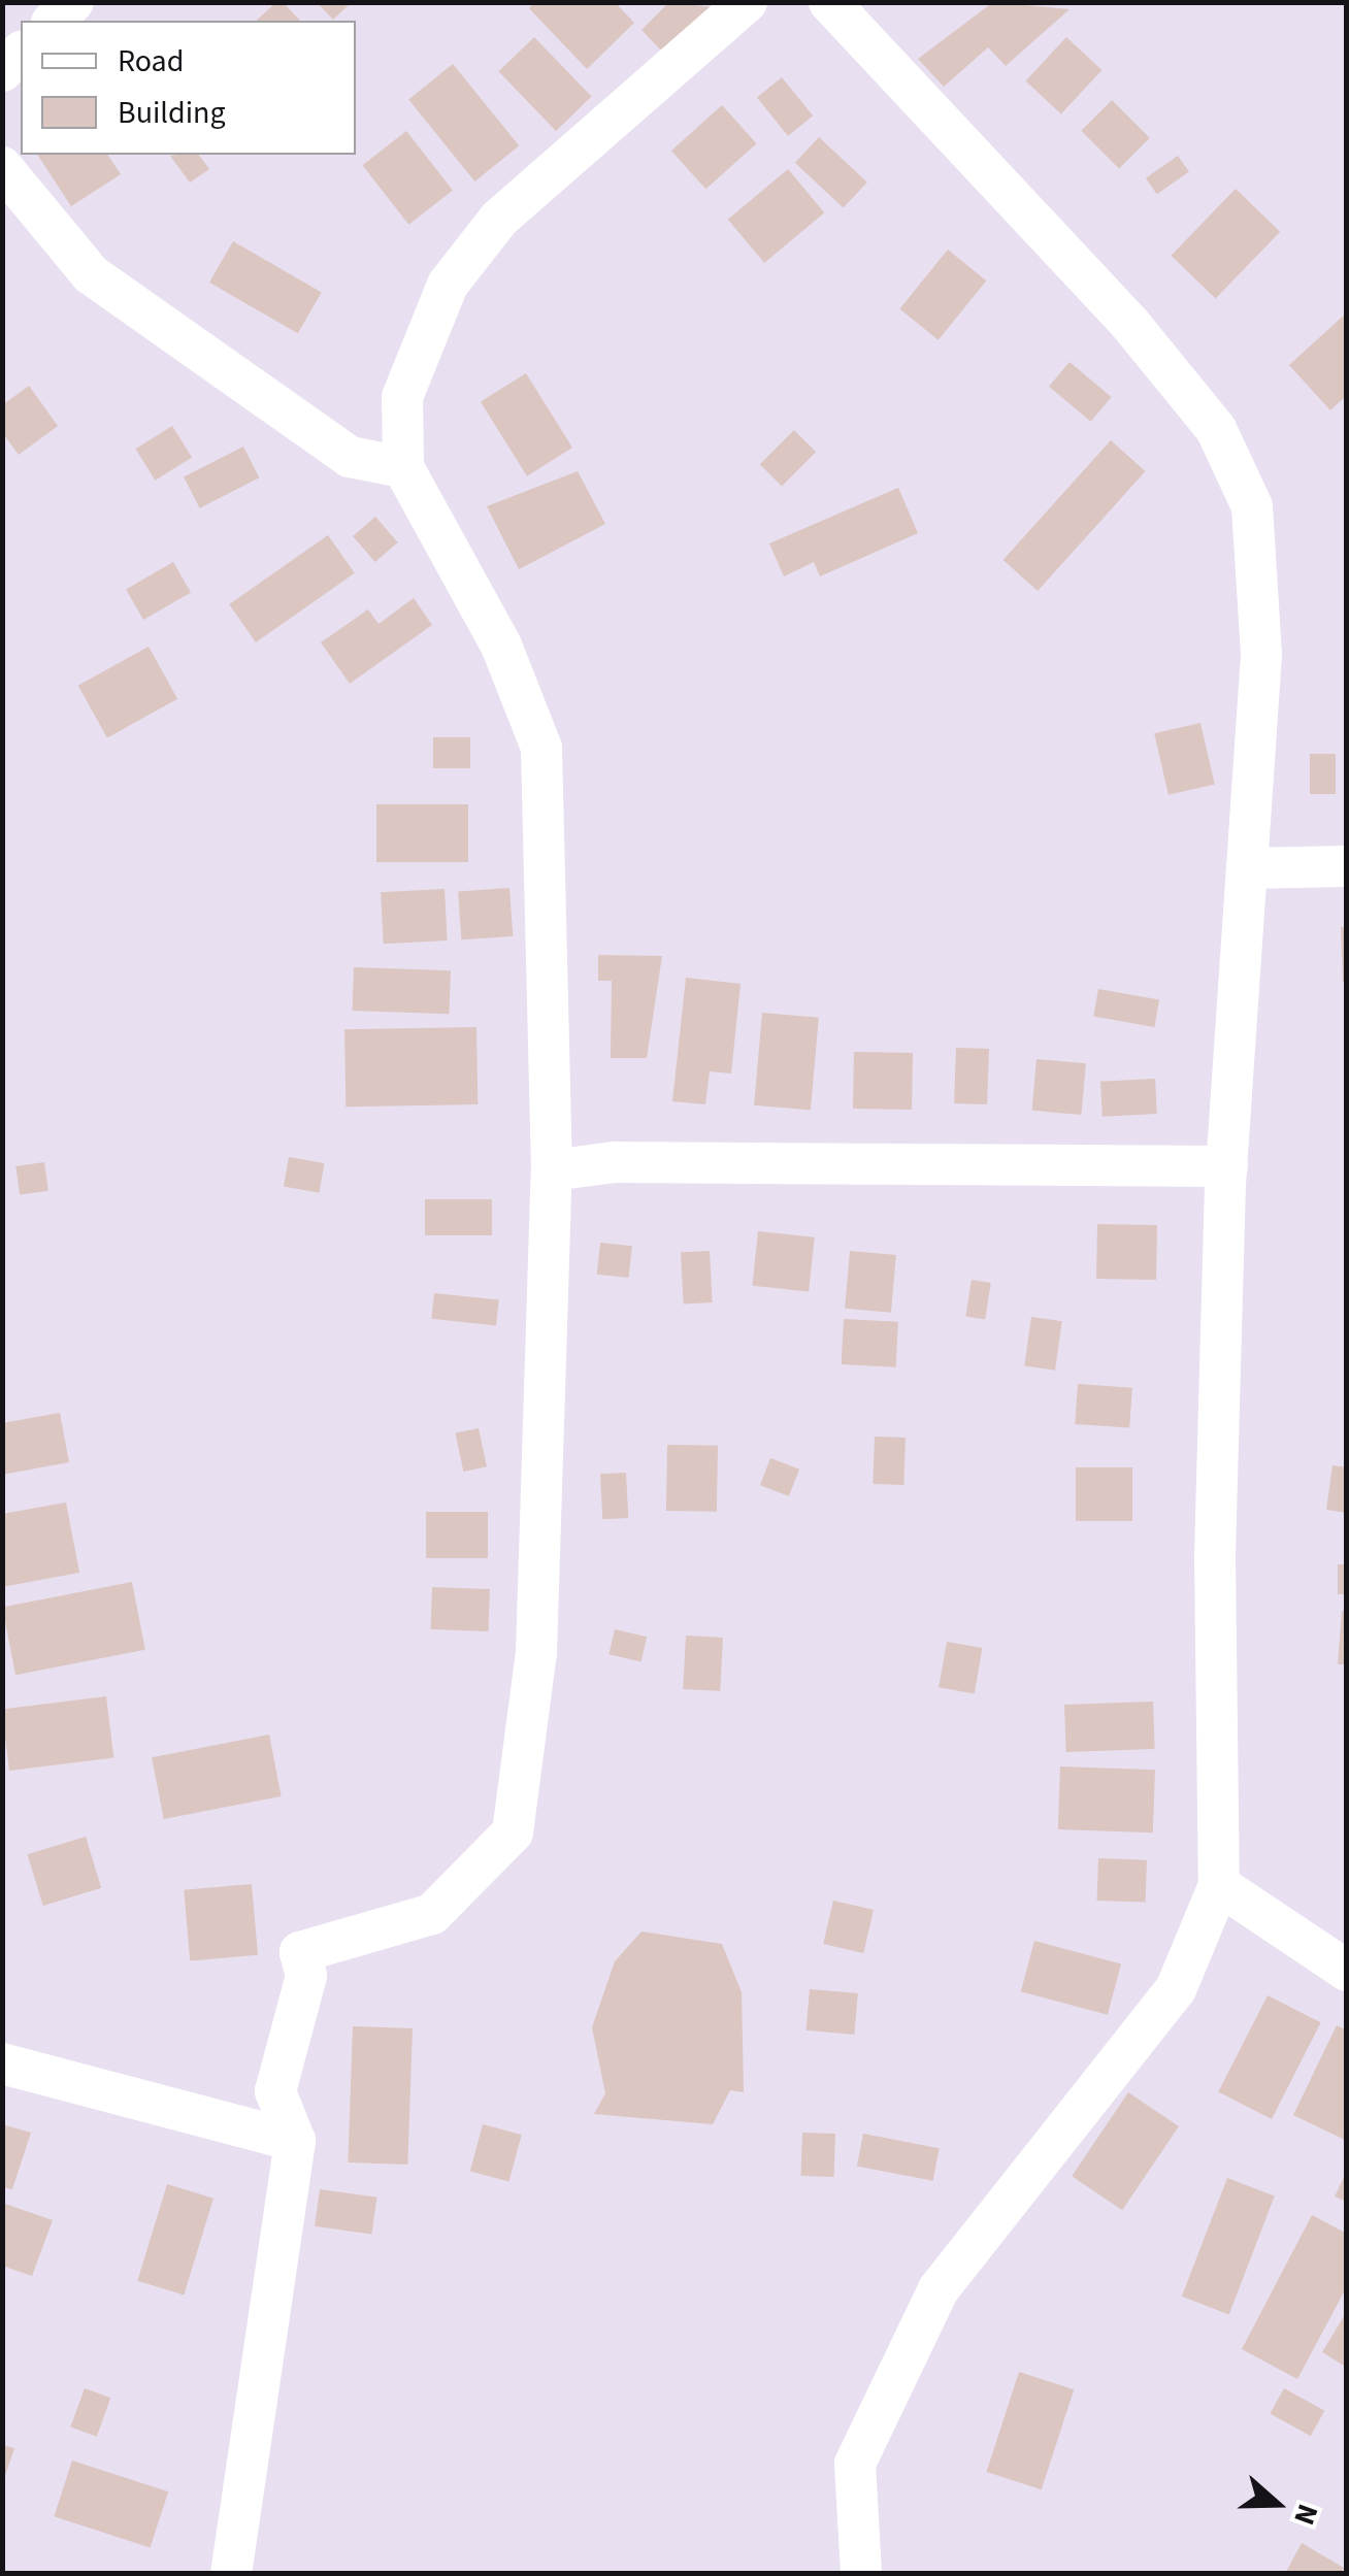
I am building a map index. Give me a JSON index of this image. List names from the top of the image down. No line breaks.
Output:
{"legend":["Road","Building"],"north":"right"}
